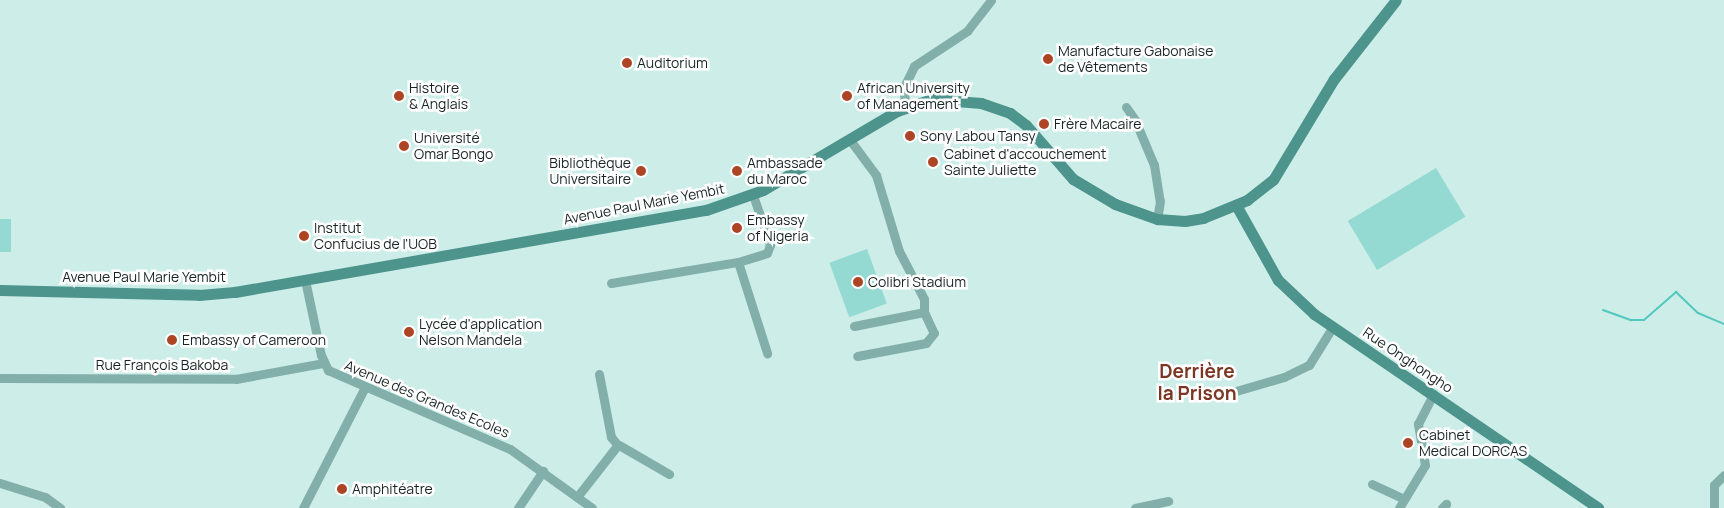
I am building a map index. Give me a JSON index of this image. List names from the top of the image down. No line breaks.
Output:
{"streets":{"main road":["Avenue Paul Marie Yembit","Rue Onghongho"],"street":["Rue François Bakoba","Avenue des Grandes Ecoles"]},"crossings":[["Avenue Paul Marie Yembit","Rue Onghongho"],["Rue François Bakoba","Avenue des Grandes Ecoles"]],"districts":["Derrière la Prison"],"places":["Manufacture Gabonaise de Vêtements","Auditorium","Histoire & Anglais","African University of Management","Frère Macaire","Sony Labou Tansy","Université Omar Bongo","Cabinet d'accouchement Sainte Juliette","Bibliothèque Universitaire","Ambassade du Maroc","Embassy of Nigeria","Institut Confucius de l'UOB","Colibri Stadium","Lycée d'application Nelson Mandela","Embassy of Cameroon","Cabinet Medical DORCAS","Amphitéatre"]}
